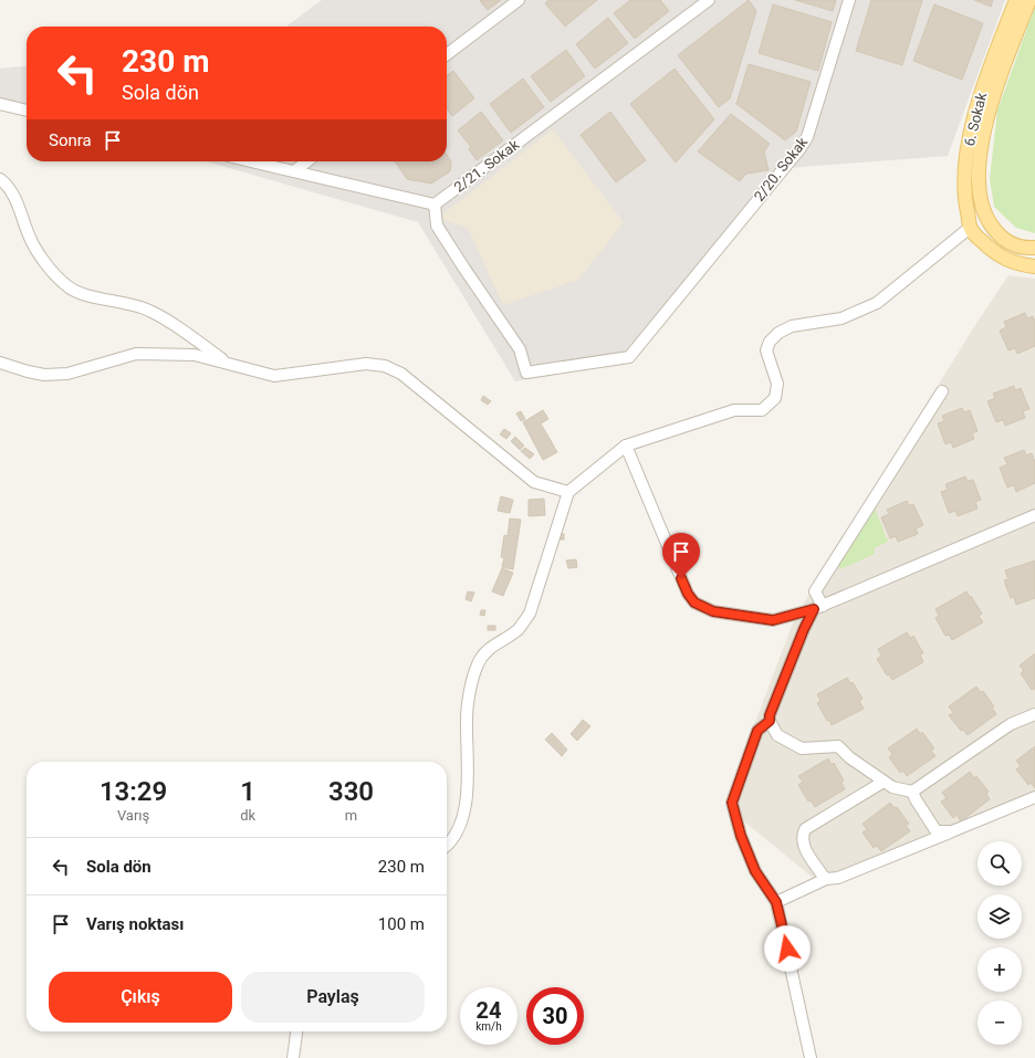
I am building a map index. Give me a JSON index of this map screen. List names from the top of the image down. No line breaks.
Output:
{"streets":{"main road":["6. Sokak"],"street":["2/21. Sokak","2/20. Sokak"]},"crossings":[["2/21. Sokak","2/20. Sokak"]],"page":{"turn":["230 m","Sola dön"],"then":"Sonra","eta":["13:29","Varış","1","dk","330","m"],"list":[{"name":"Sola dön","value":"230 m"},{"name":"Varış noktası","value":"100 m"}],"map_buttons":["+","−"],"buttons":["Çıkış","Paylaş"],"speed":"24 km/h","limit":"30"}}
